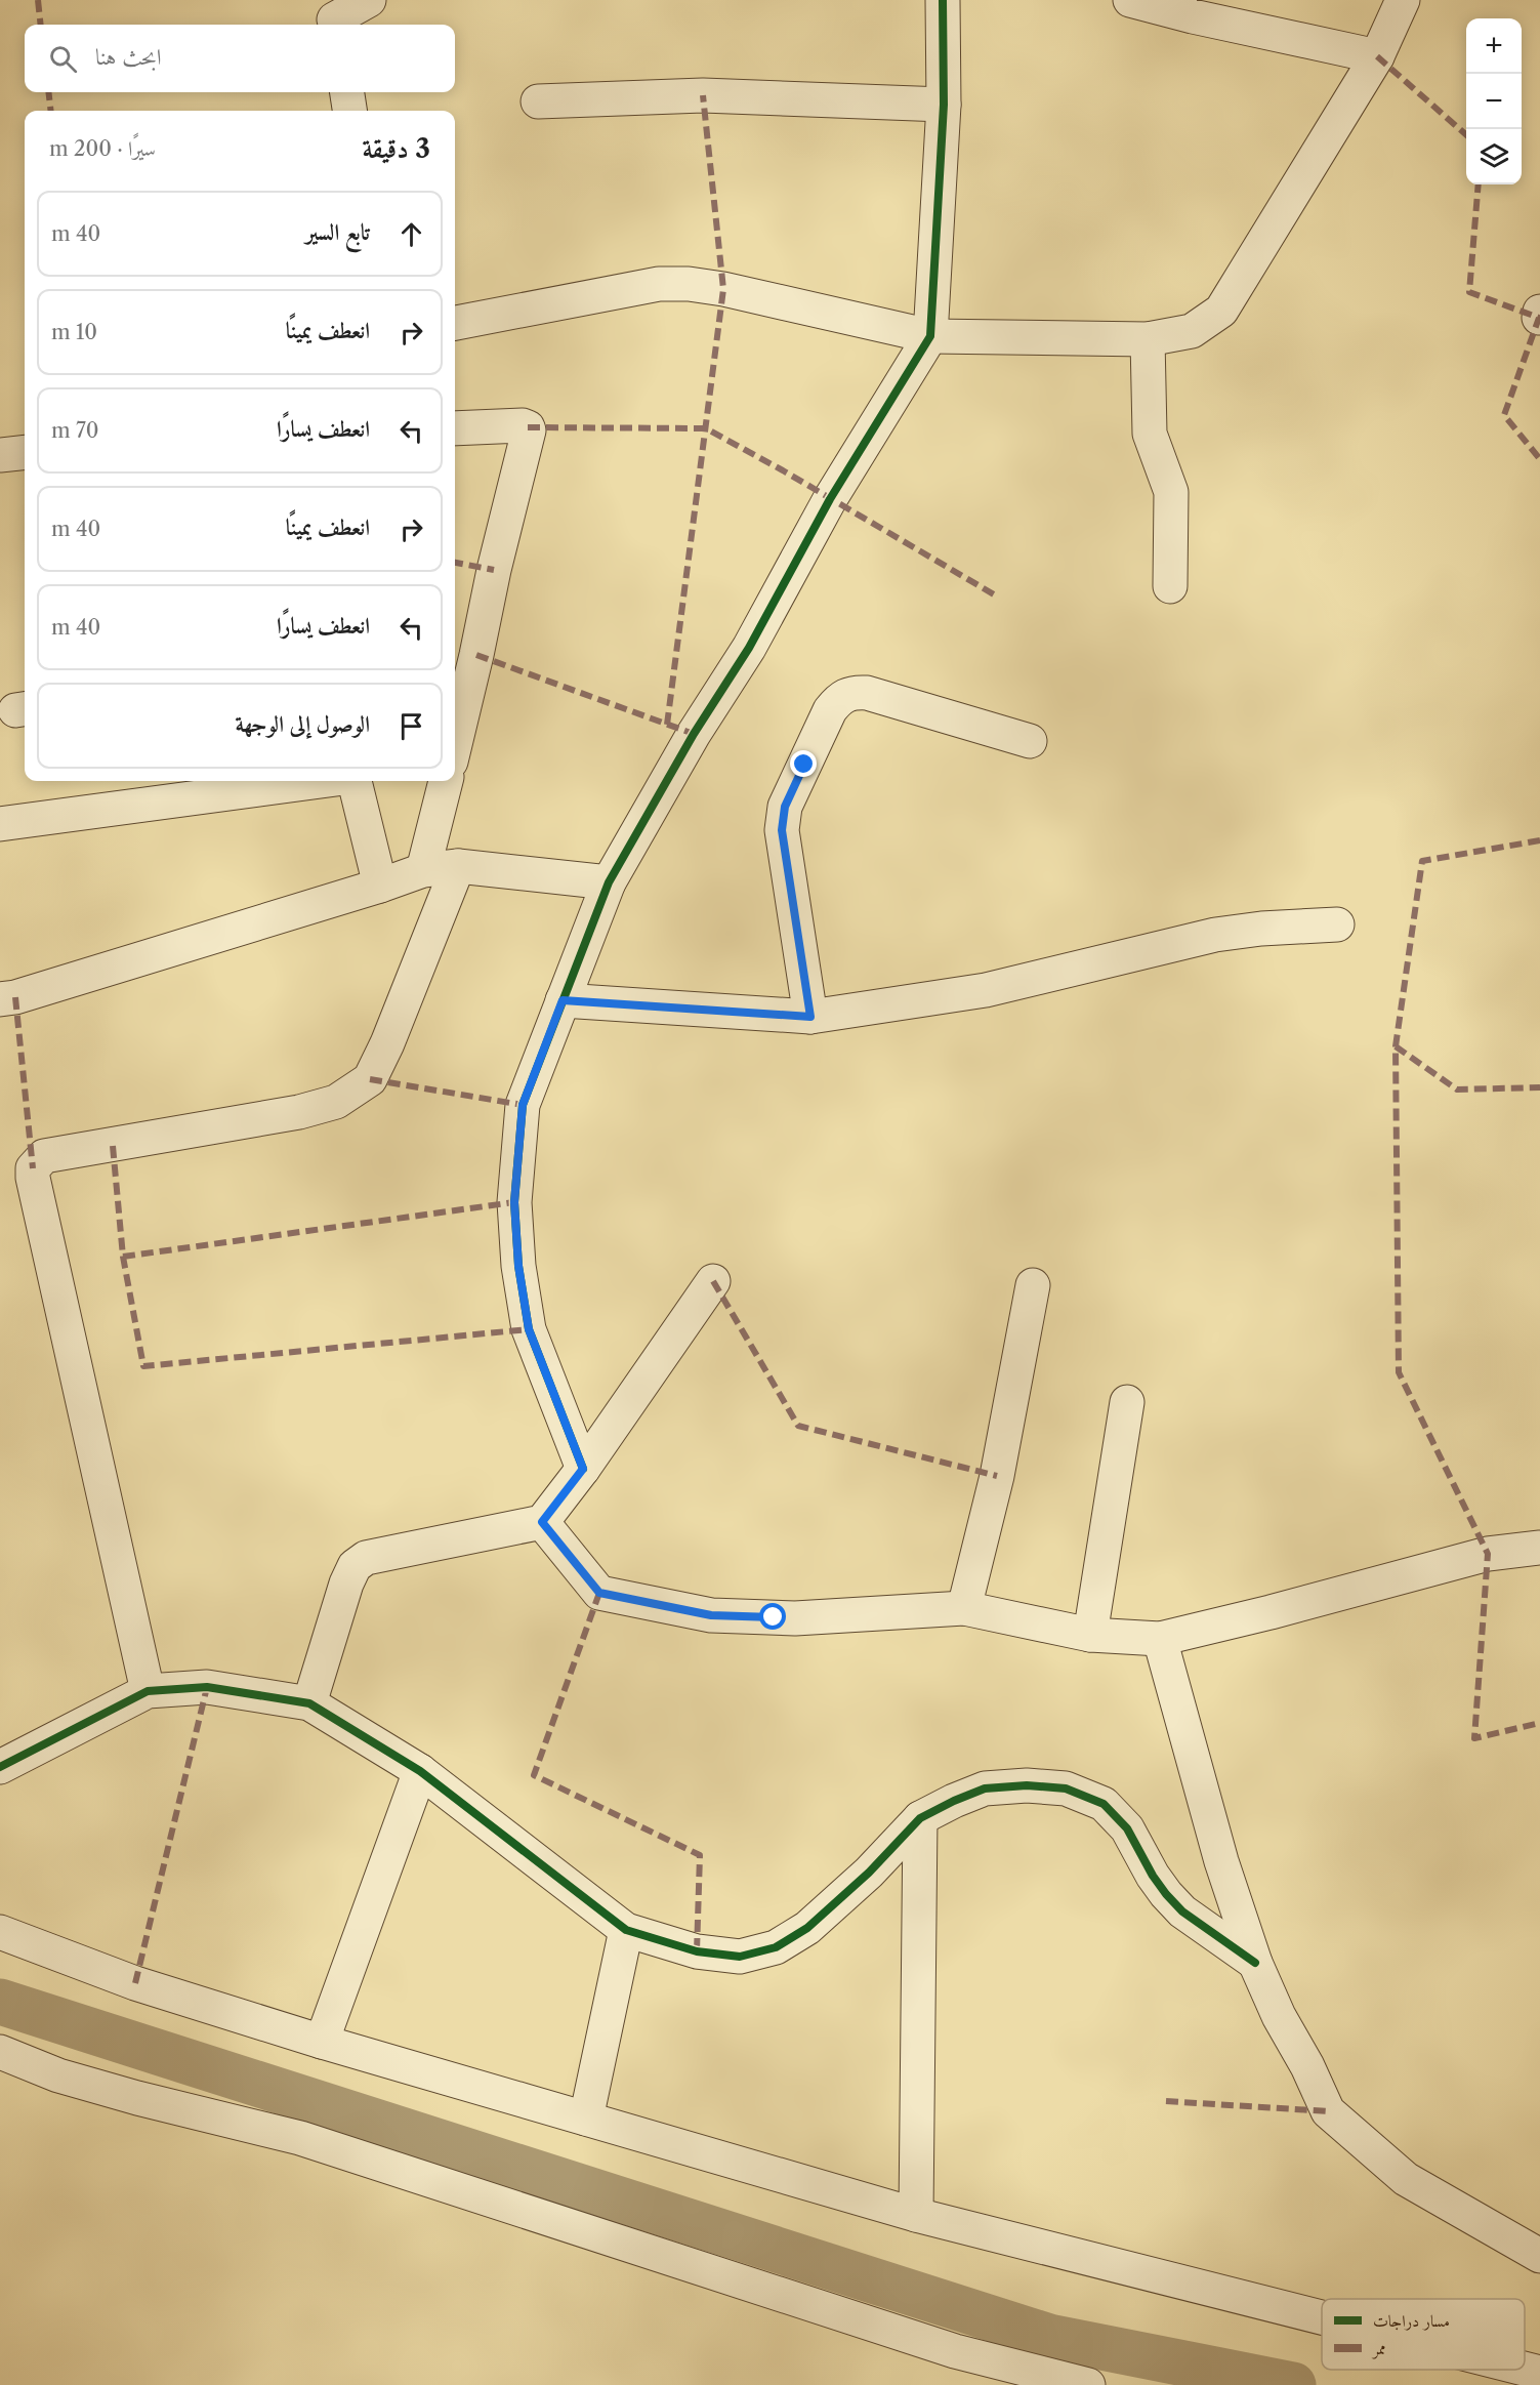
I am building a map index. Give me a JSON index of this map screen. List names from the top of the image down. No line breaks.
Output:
{"legend":["مسار دراجات","ممر"],"page":{"map_buttons":["+","−"],"search":"ابحث هنا","heading":["3 دقيقة","سيرًا · 200 m"],"list":[["تابع السير","40 m"],["انعطف يمينًا","10 m"],["انعطف يسارًا","70 m"],["انعطف يمينًا","40 m"],["انعطف يسارًا","40 m"],"الوصول إلى الوجهة"]}}
